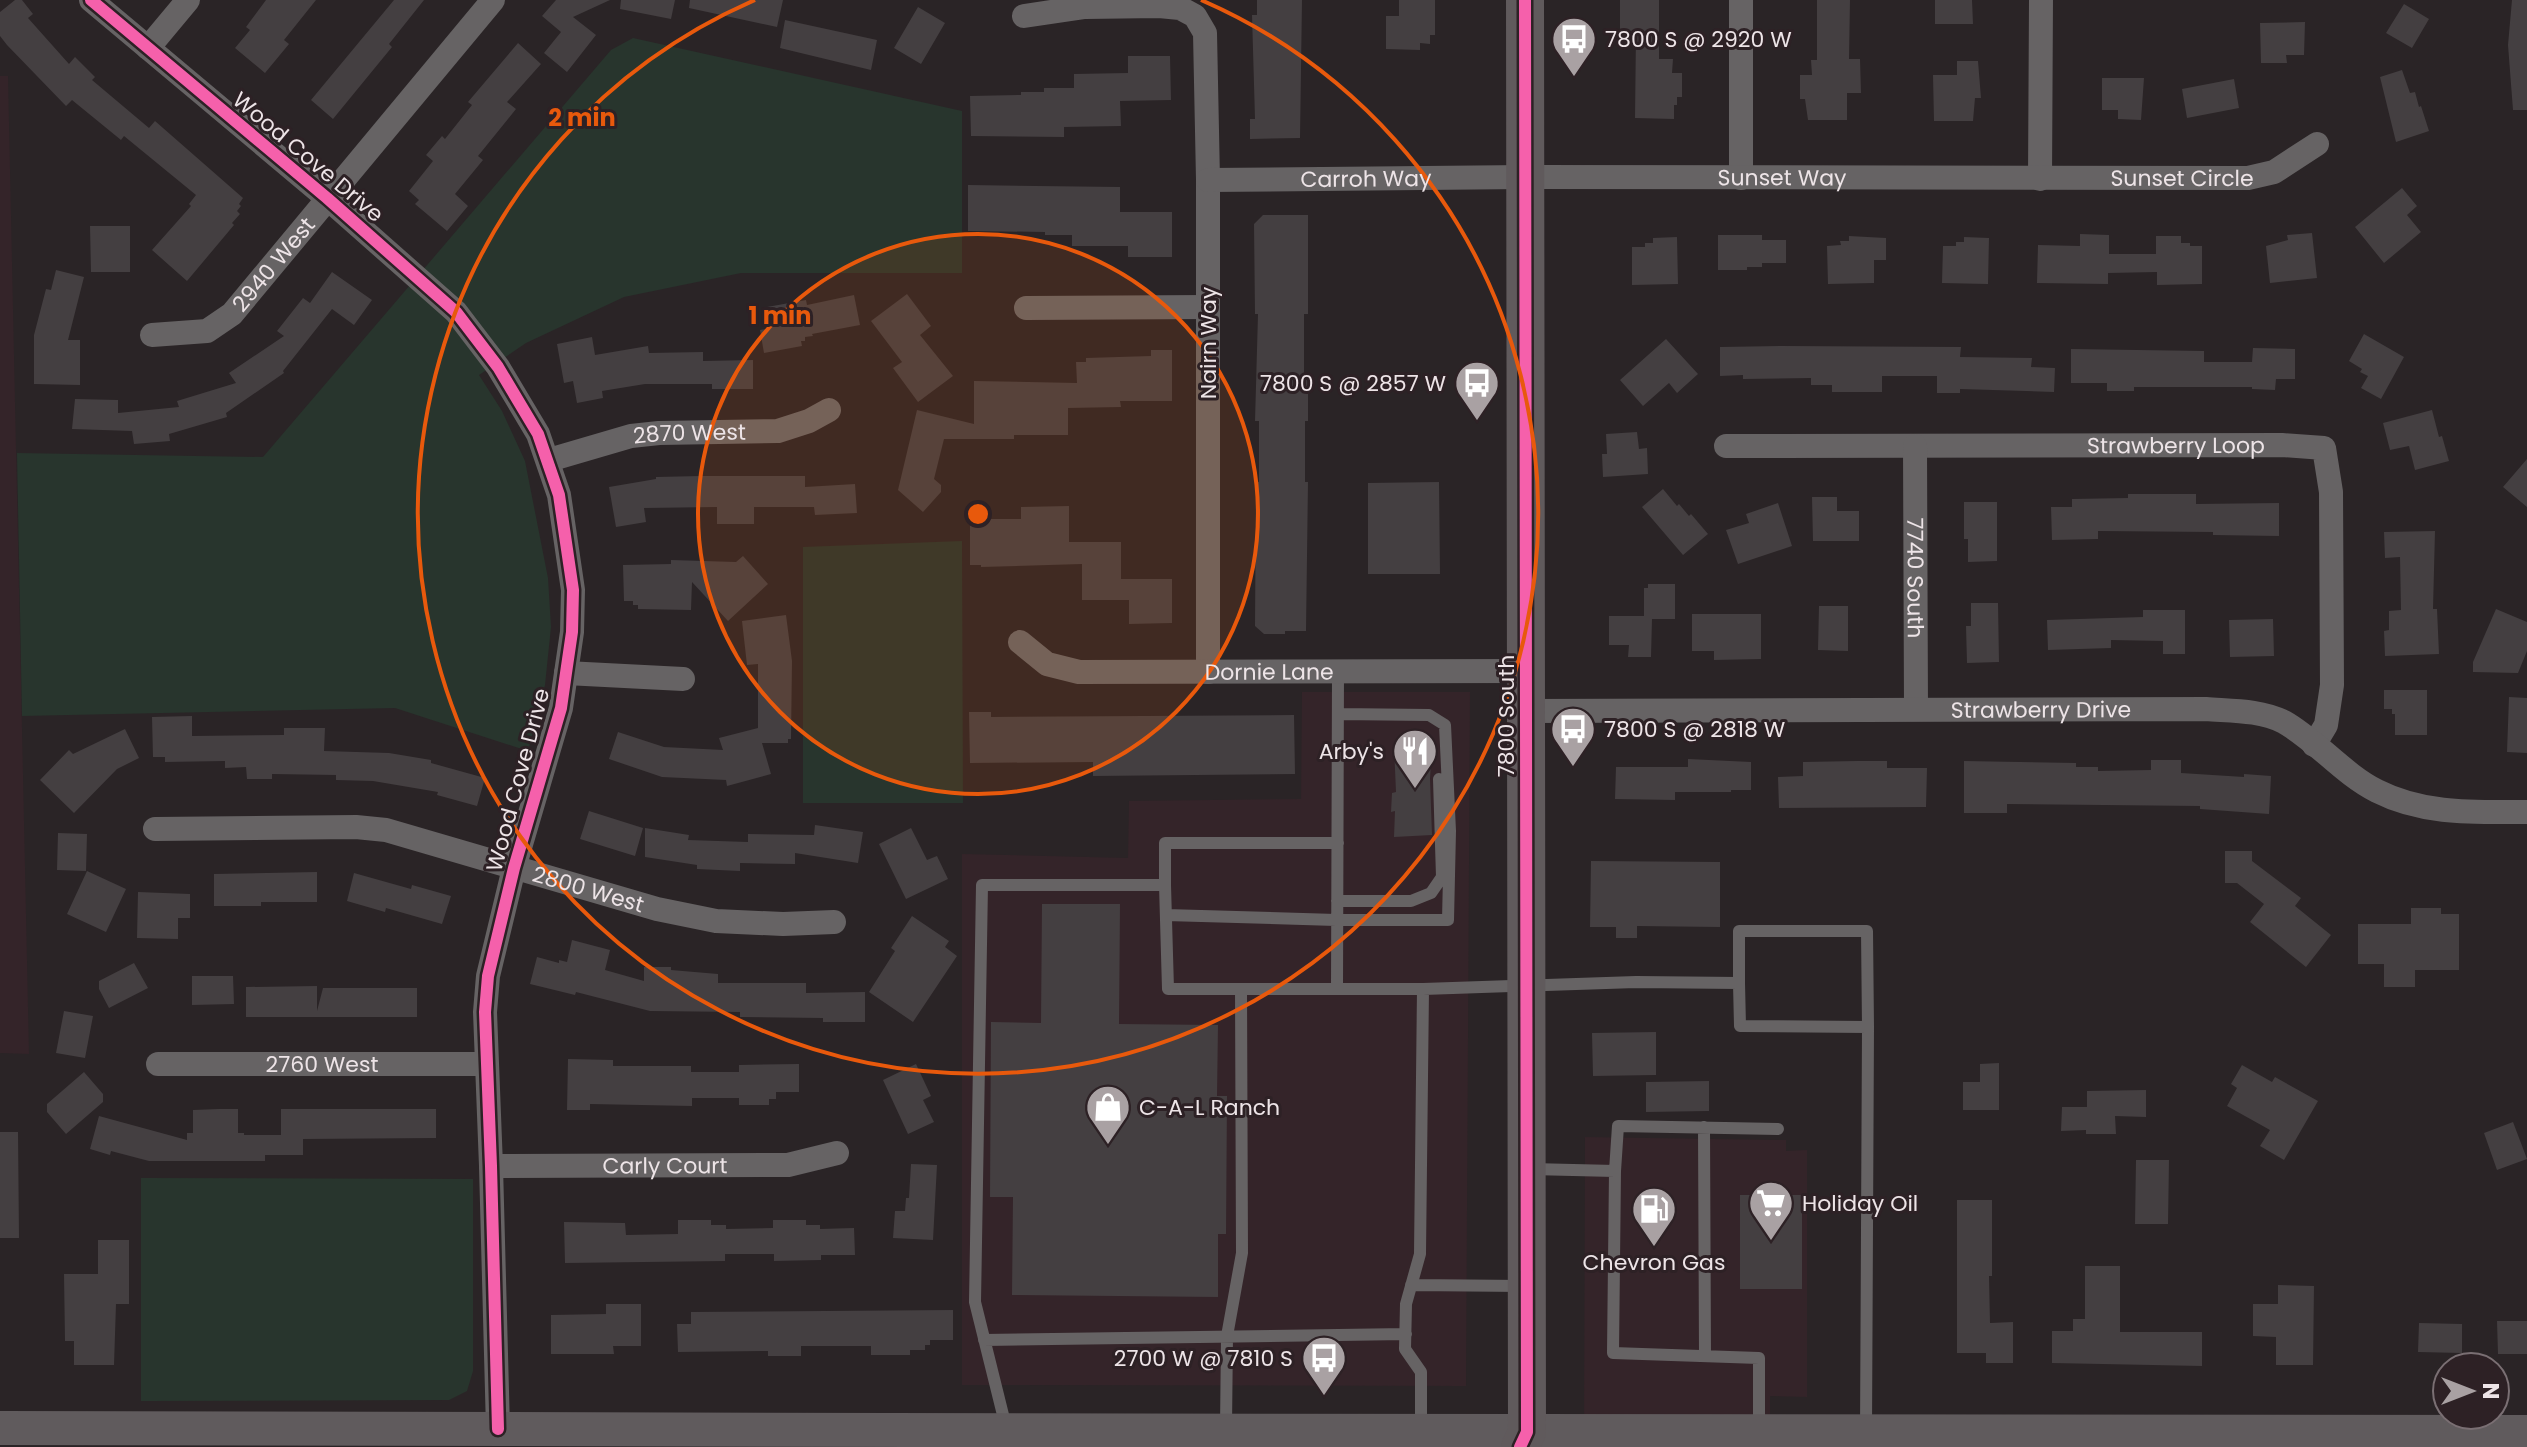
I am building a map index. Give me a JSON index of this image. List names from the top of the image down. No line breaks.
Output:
{"streets":{"main road":["7800 South"],"street":["Wood Cove Drive","Sunset Circle","Sunset Way","Carroh Way","2940 West","Nairn Way","2870 West","Strawberry Loop","7740 South","Dornie Lane","Strawberry Drive","2800 West","2760 West","Carly Court"]},"crossings":[["Wood Cove Drive","2940 West"],["Wood Cove Drive","2870 West"],["Wood Cove Drive","2800 West"],["Wood Cove Drive","2760 West"],["Wood Cove Drive","Carly Court"],["Sunset Circle","Sunset Way"],["Sunset Way","Carroh Way"],["Sunset Way","7800 South"],["Carroh Way","Nairn Way"],["Carroh Way","7800 South"],["Nairn Way","Dornie Lane"],["Strawberry Loop","7740 South"],["Strawberry Loop","Strawberry Drive"],["7740 South","Strawberry Drive"],["Dornie Lane","7800 South"],["Strawberry Drive","7800 South"]],"places":{"bus stop":["7800 S @ 2920 W","7800 S @ 2857 W","7800 S @ 2818 W","2700 W @ 7810 S"],"restaurant":["Arby's"],"shop":["C-A-L Ranch"],"supermarket":["Holiday Oil"],"fuel station":["Chevron Gas"]},"north":"right","rings":["2 min","1 min"]}
